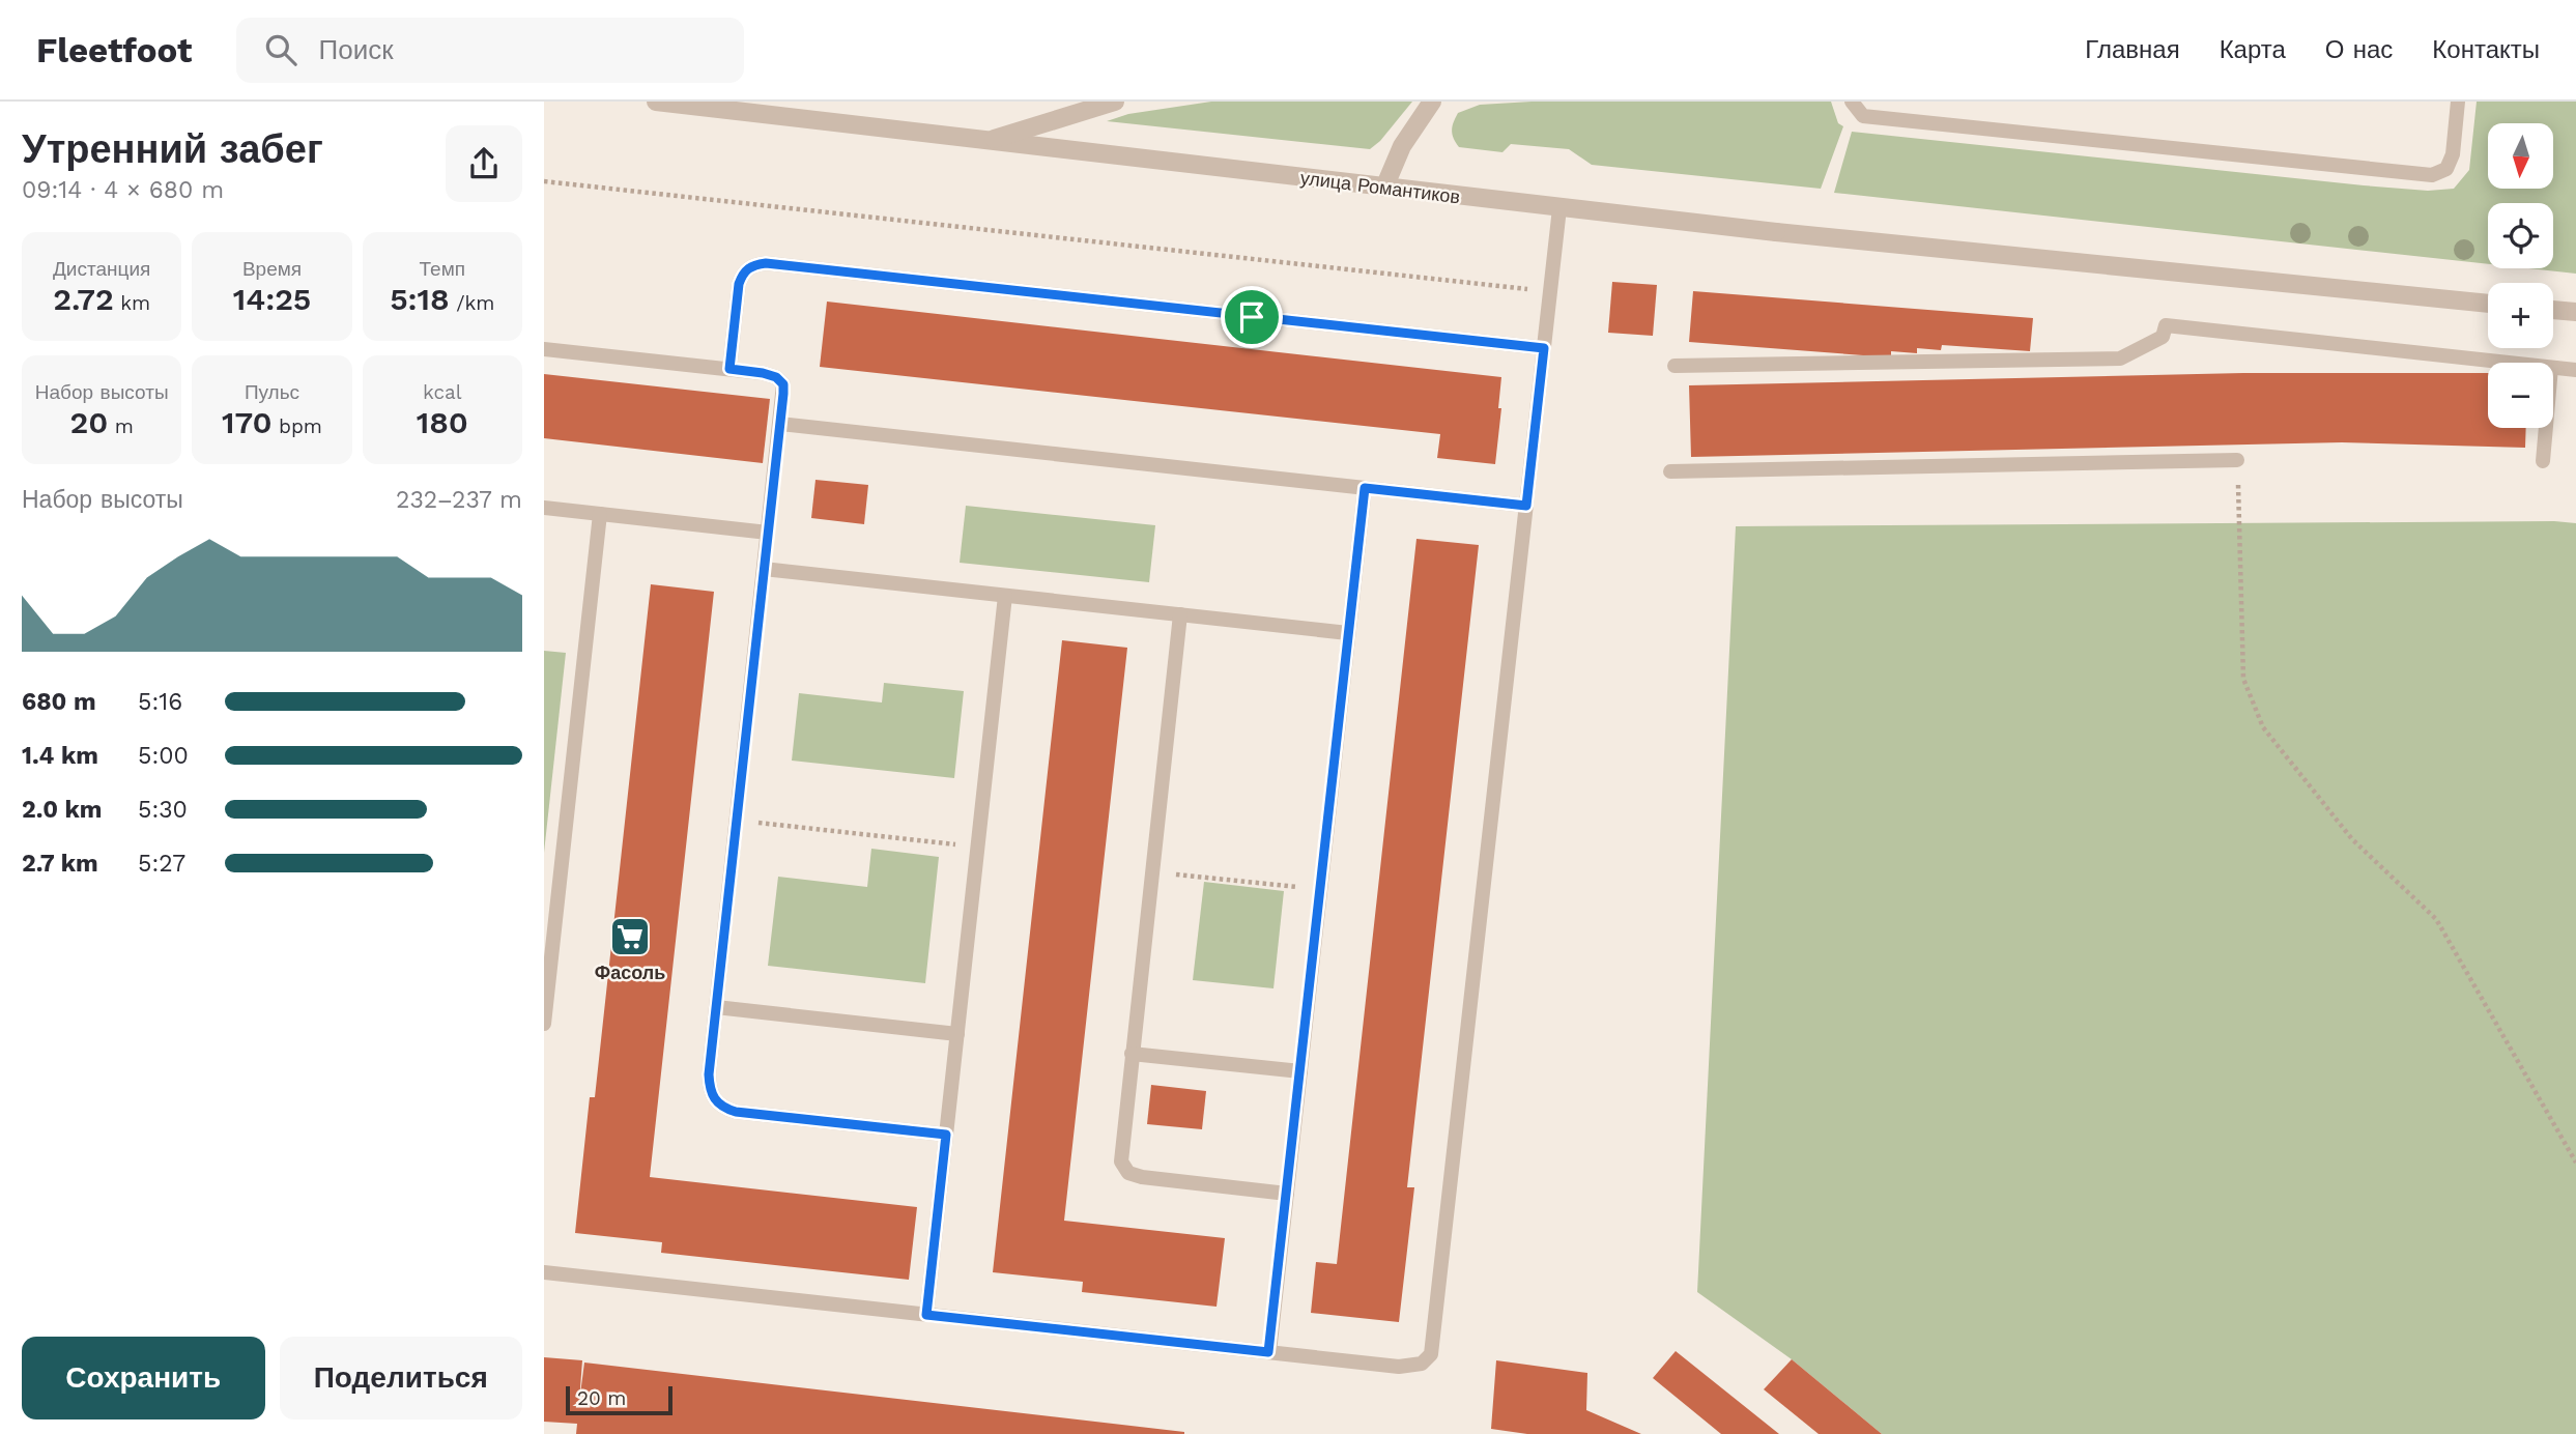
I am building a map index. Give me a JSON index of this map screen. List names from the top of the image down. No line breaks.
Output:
{"streets":{"street":["улица Романтиков"]},"places":{"supermarket":["Фасоль"]},"scale_bar":"20 m","north":"bottom","page":{"header":"Fleetfoot","search":"Поиск","nav":["Главная","Карта","О нас","Контакты"],"heading":["Утренний забег","09:14 · 4 × 680 m"],"map_buttons":["+","−"],"stats":[["Дистанция","2.72 km"],["Время","14:25"],["Темп","5:18 /km"],["Набор высоты","20 m"],["Пульс","170 bpm"],["kcal","180"]],"chart":["Набор высоты","232–237 m"],"list":[{"name":"680 m","note":"5:16"},{"name":"1.4 km","note":"5:00"},{"name":"2.0 km","note":"5:30"},{"name":"2.7 km","note":"5:27"}],"buttons":["Сохранить","Поделиться"],"scale":"20 m"}}
